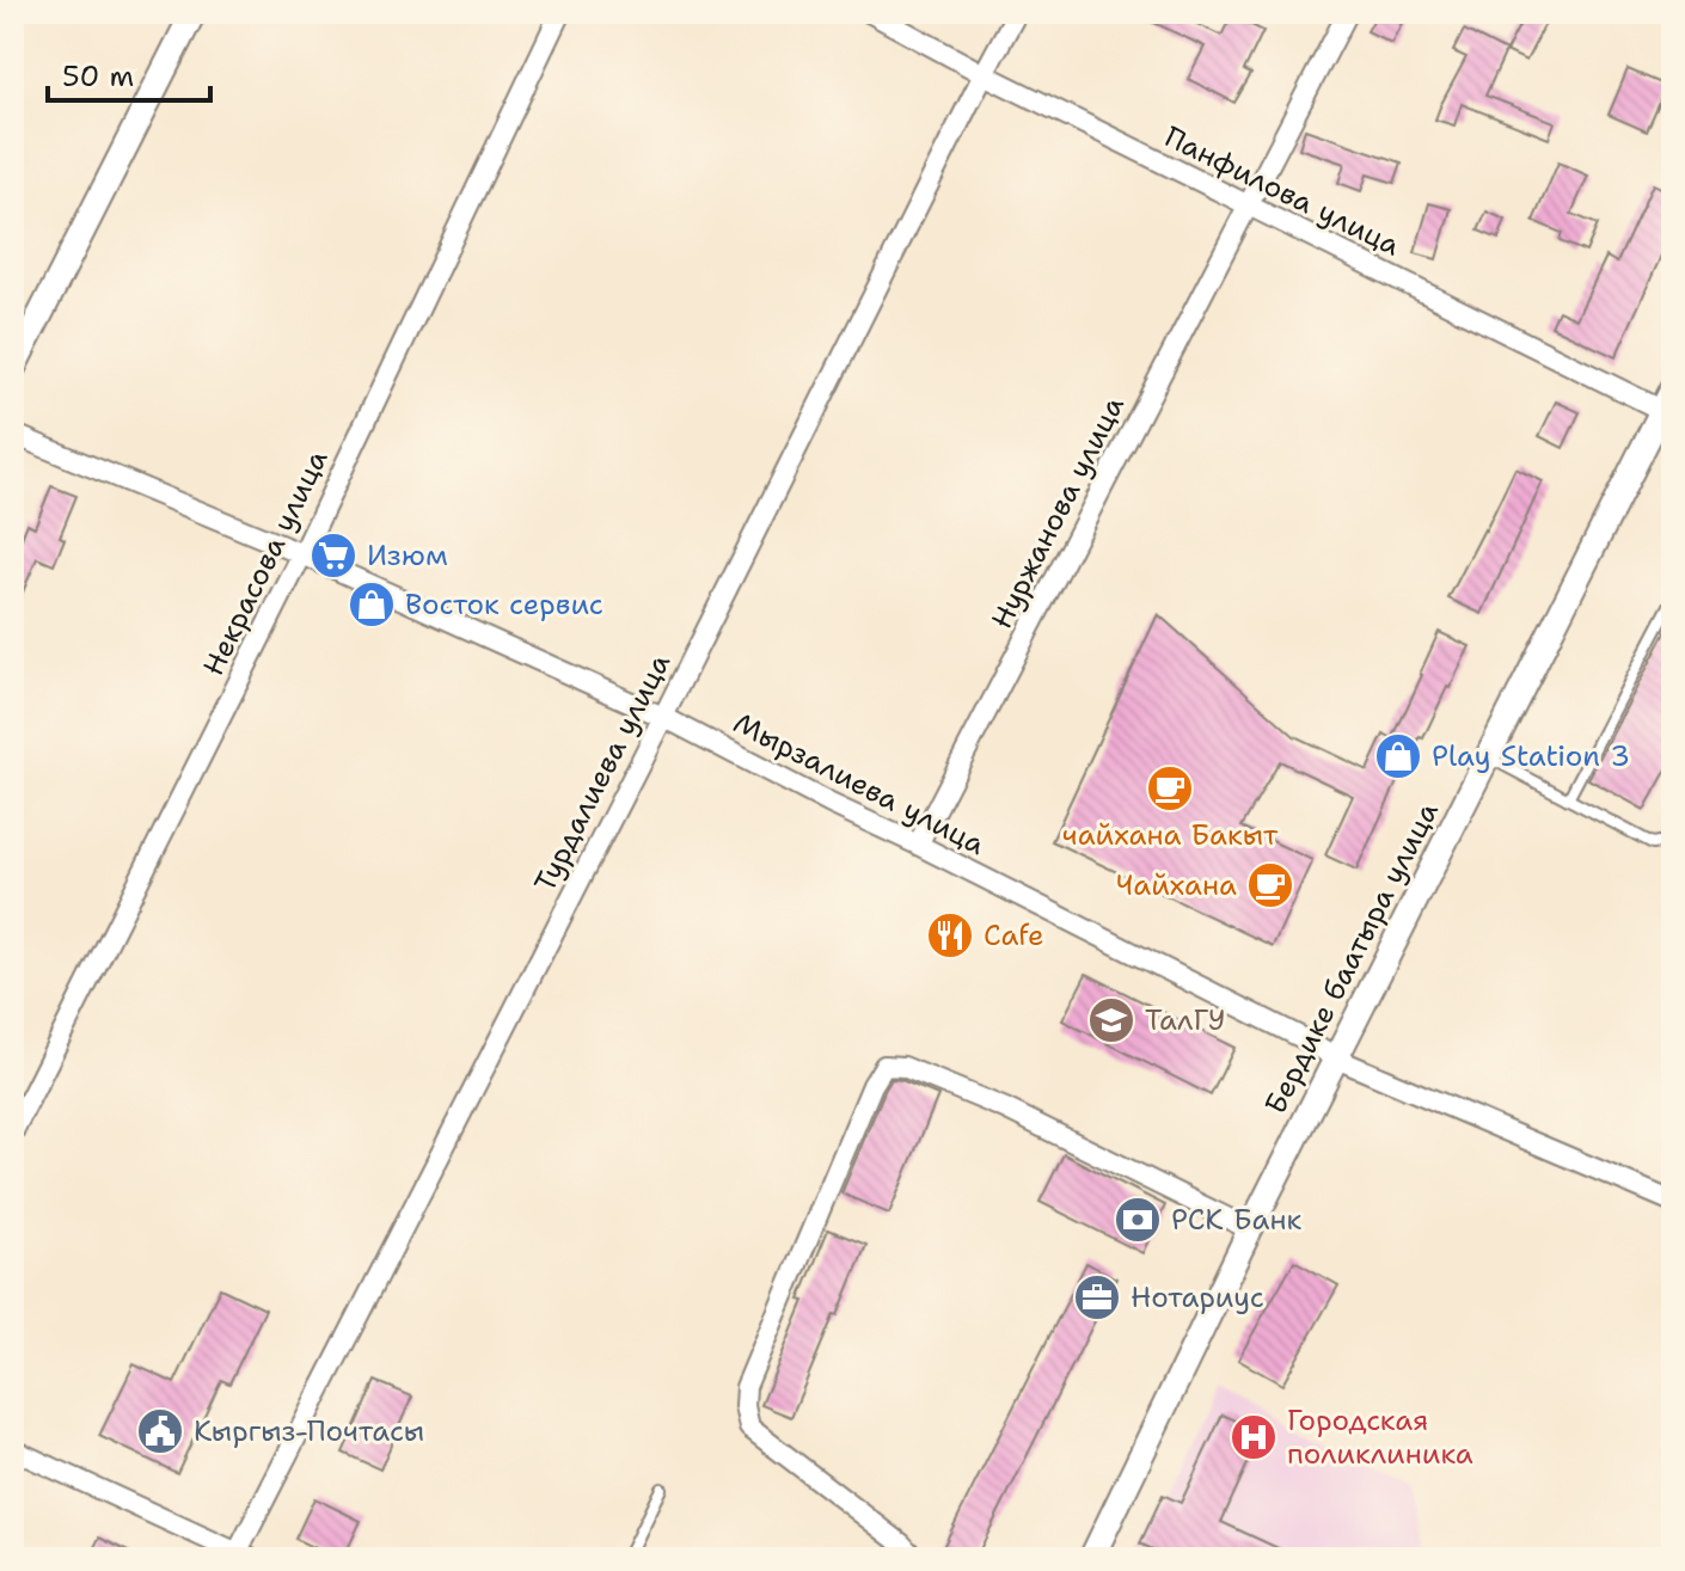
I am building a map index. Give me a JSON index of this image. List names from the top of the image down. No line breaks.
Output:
{"streets":{"street":["Панфилова улица","Нуржанова улица","Некрасова улица","Турдалиева улица","Мырзалиева улица","Бердике баатыра улица"]},"crossings":[["Панфилова улица","Нуржанова улица"],["Панфилова улица","Турдалиева улица"],["Панфилова улица","Бердике баатыра улица"],["Нуржанова улица","Мырзалиева улица"],["Некрасова улица","Мырзалиева улица"],["Турдалиева улица","Мырзалиева улица"],["Мырзалиева улица","Бердике баатыра улица"]],"places":{"supermarket":["Изюм"],"shop":["Восток сервис","Play Station 3"],"cafe":["чайхана Бакыт","Чайхана"],"restaurant":["Cafe"],"school or university":["ТалГУ"],"bank":["РСК Банк"],"office":["Нотариус"],"public building":["Кыргыз-Почтасы"],"hospital":["Городская поликлиника"]},"scale_bar":"50 m"}
